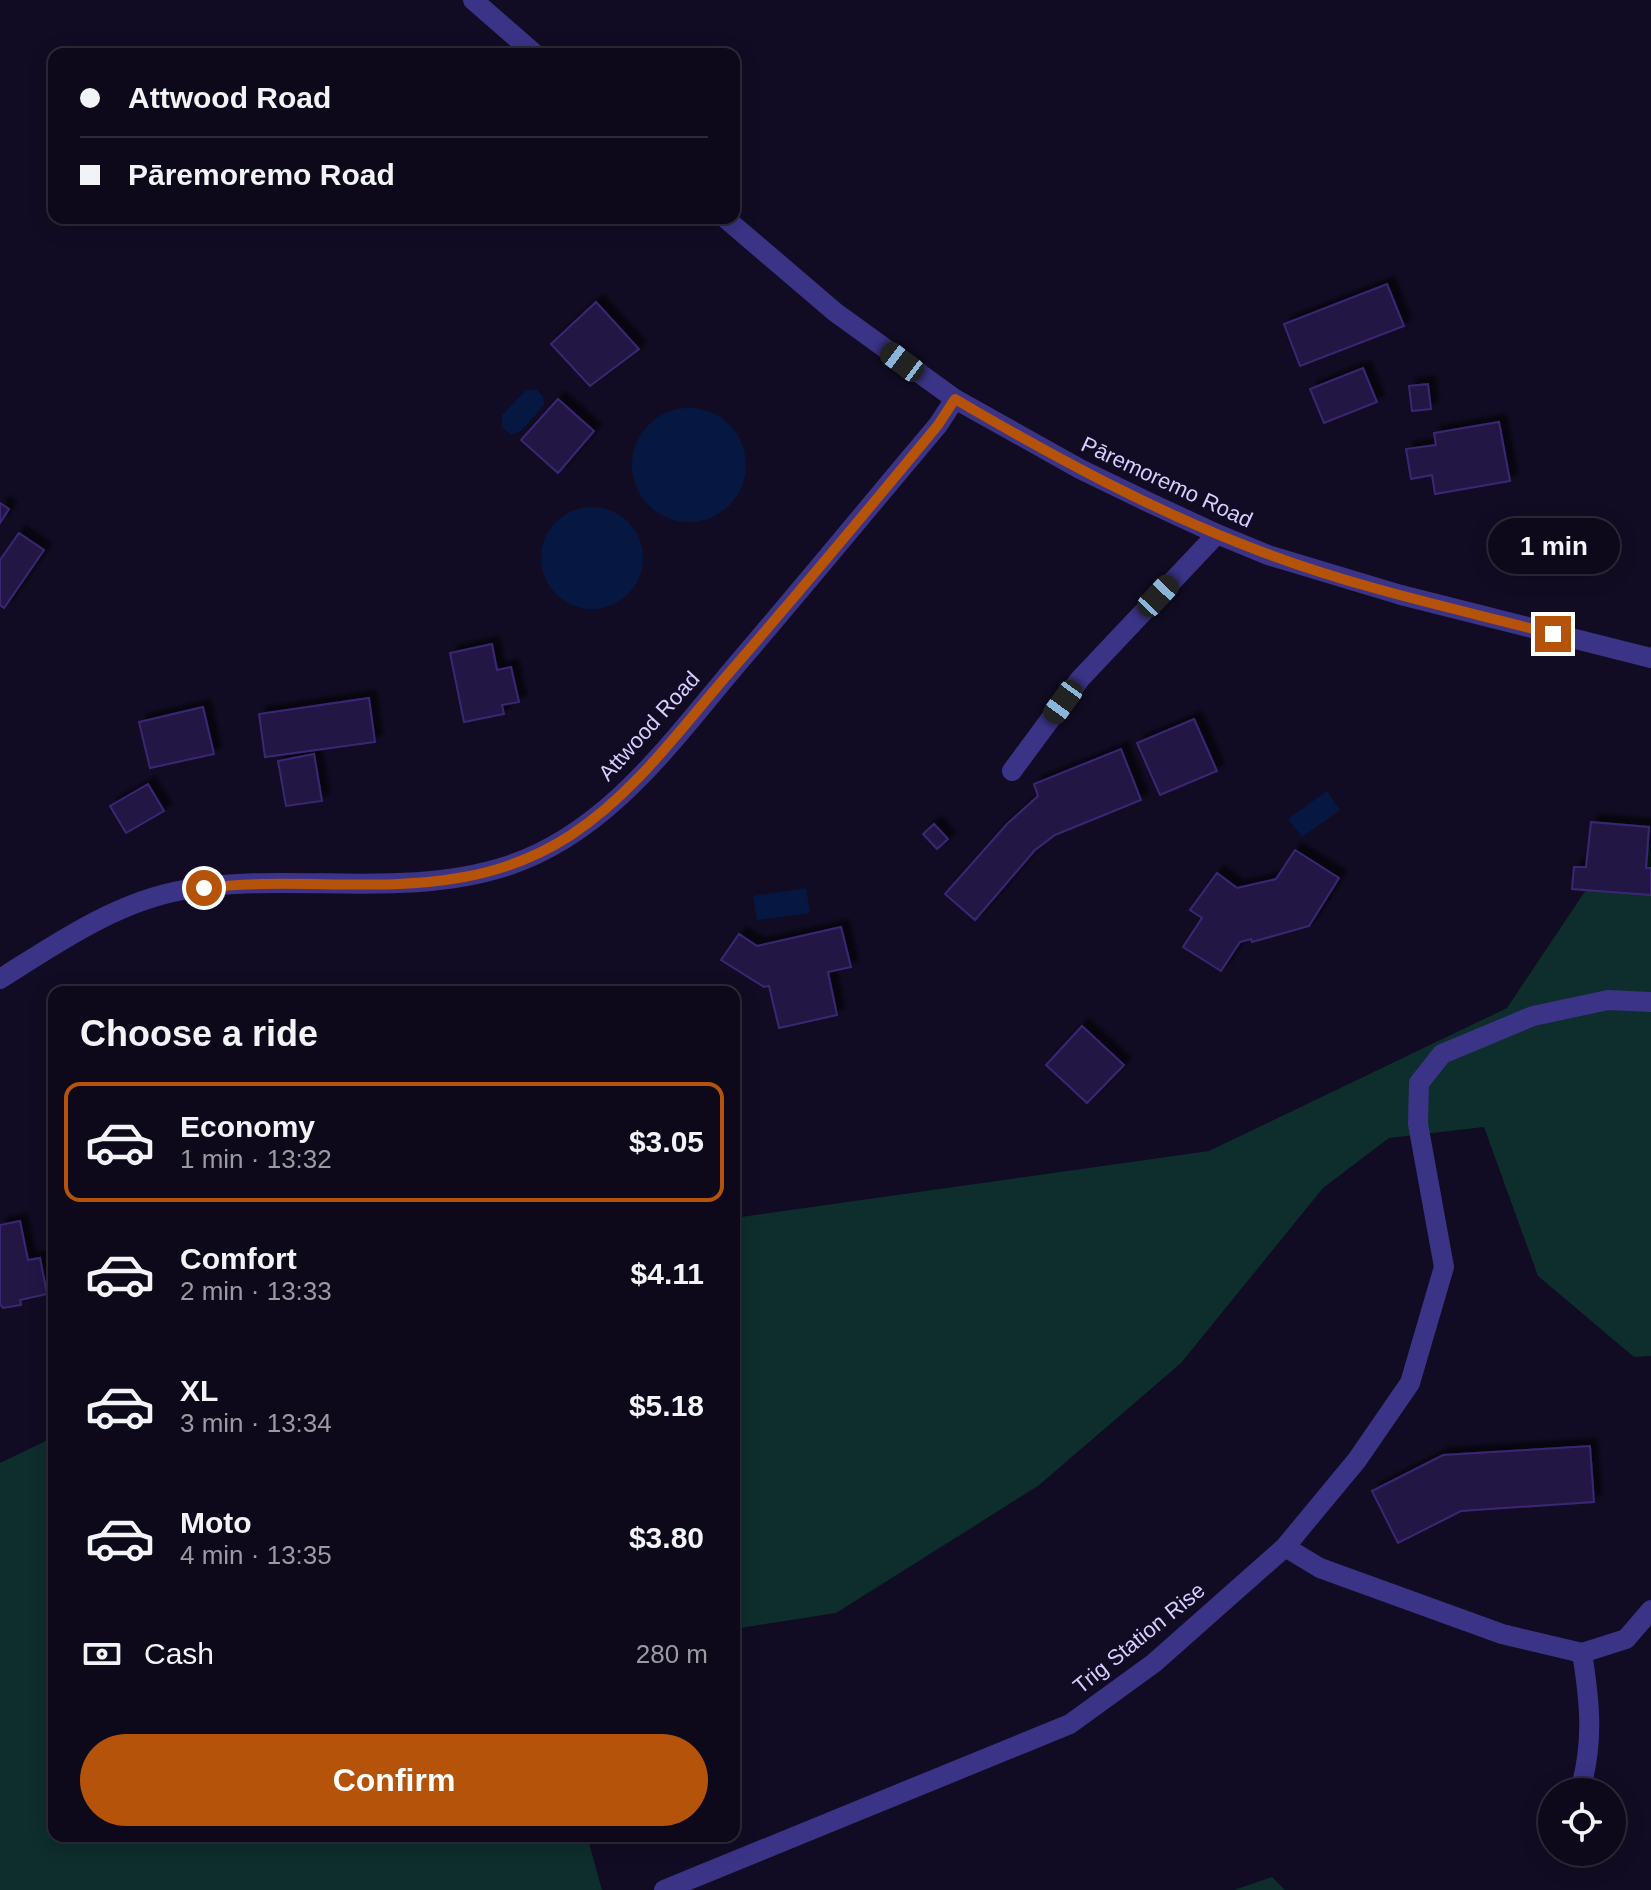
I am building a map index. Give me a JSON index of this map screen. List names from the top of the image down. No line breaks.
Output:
{"streets":{"street":["Pāremoremo Road","Attwood Road","Trig Station Rise"]},"crossings":[["Pāremoremo Road","Attwood Road"]],"page":{"banner":["Attwood Road","Pāremoremo Road"],"bubble":"1 min","heading":"Choose a ride","list":[{"name":"Economy","note":"1 min · 13:32","value":"$3.05"},{"name":"Comfort","note":"2 min · 13:33","value":"$4.11"},{"name":"XL","note":"3 min · 13:34","value":"$5.18"},{"name":"Moto","note":"4 min · 13:35","value":"$3.80"}],"pay":["Cash","280 m"],"buttons":"Confirm"}}
